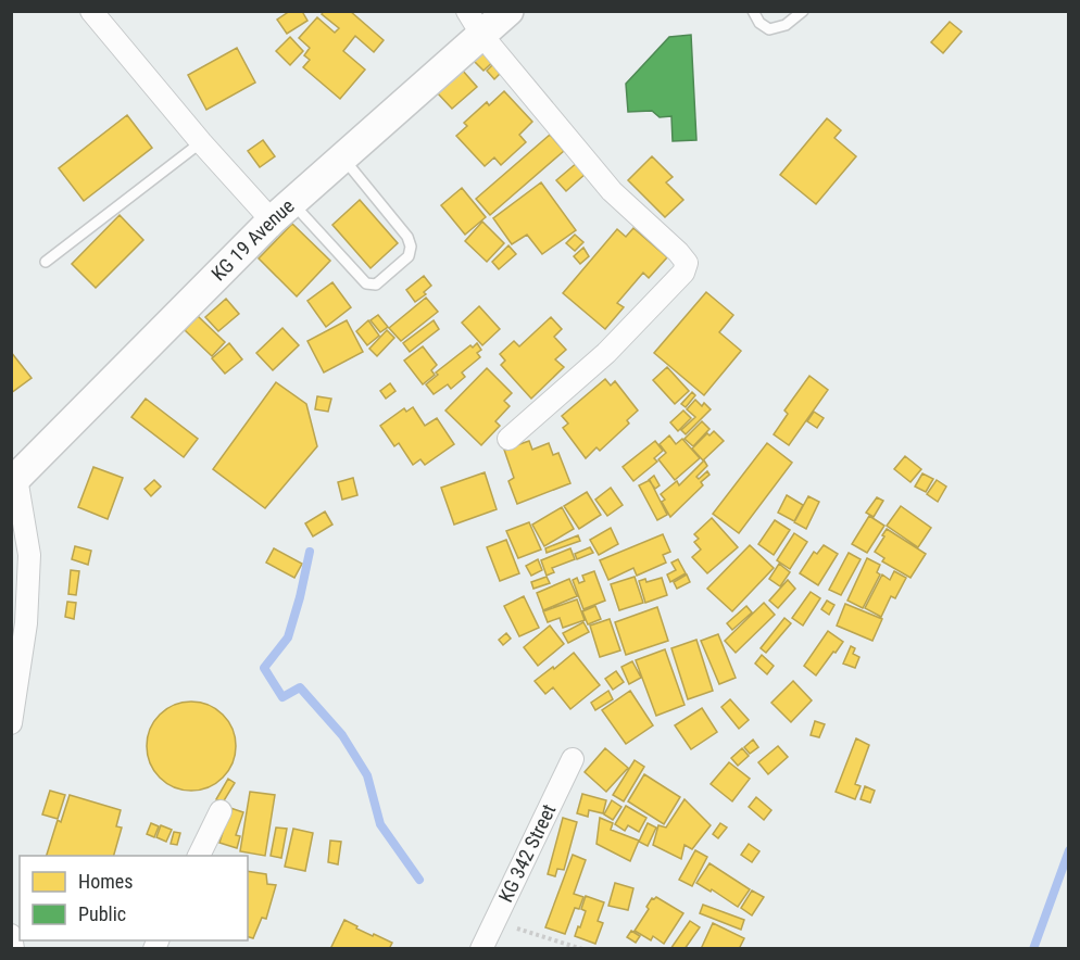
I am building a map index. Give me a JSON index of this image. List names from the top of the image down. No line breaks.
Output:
{"streets":{"main road":["KG 19 Avenue"],"street":["KG 342 Street"]},"legend":["Homes","Public"]}
